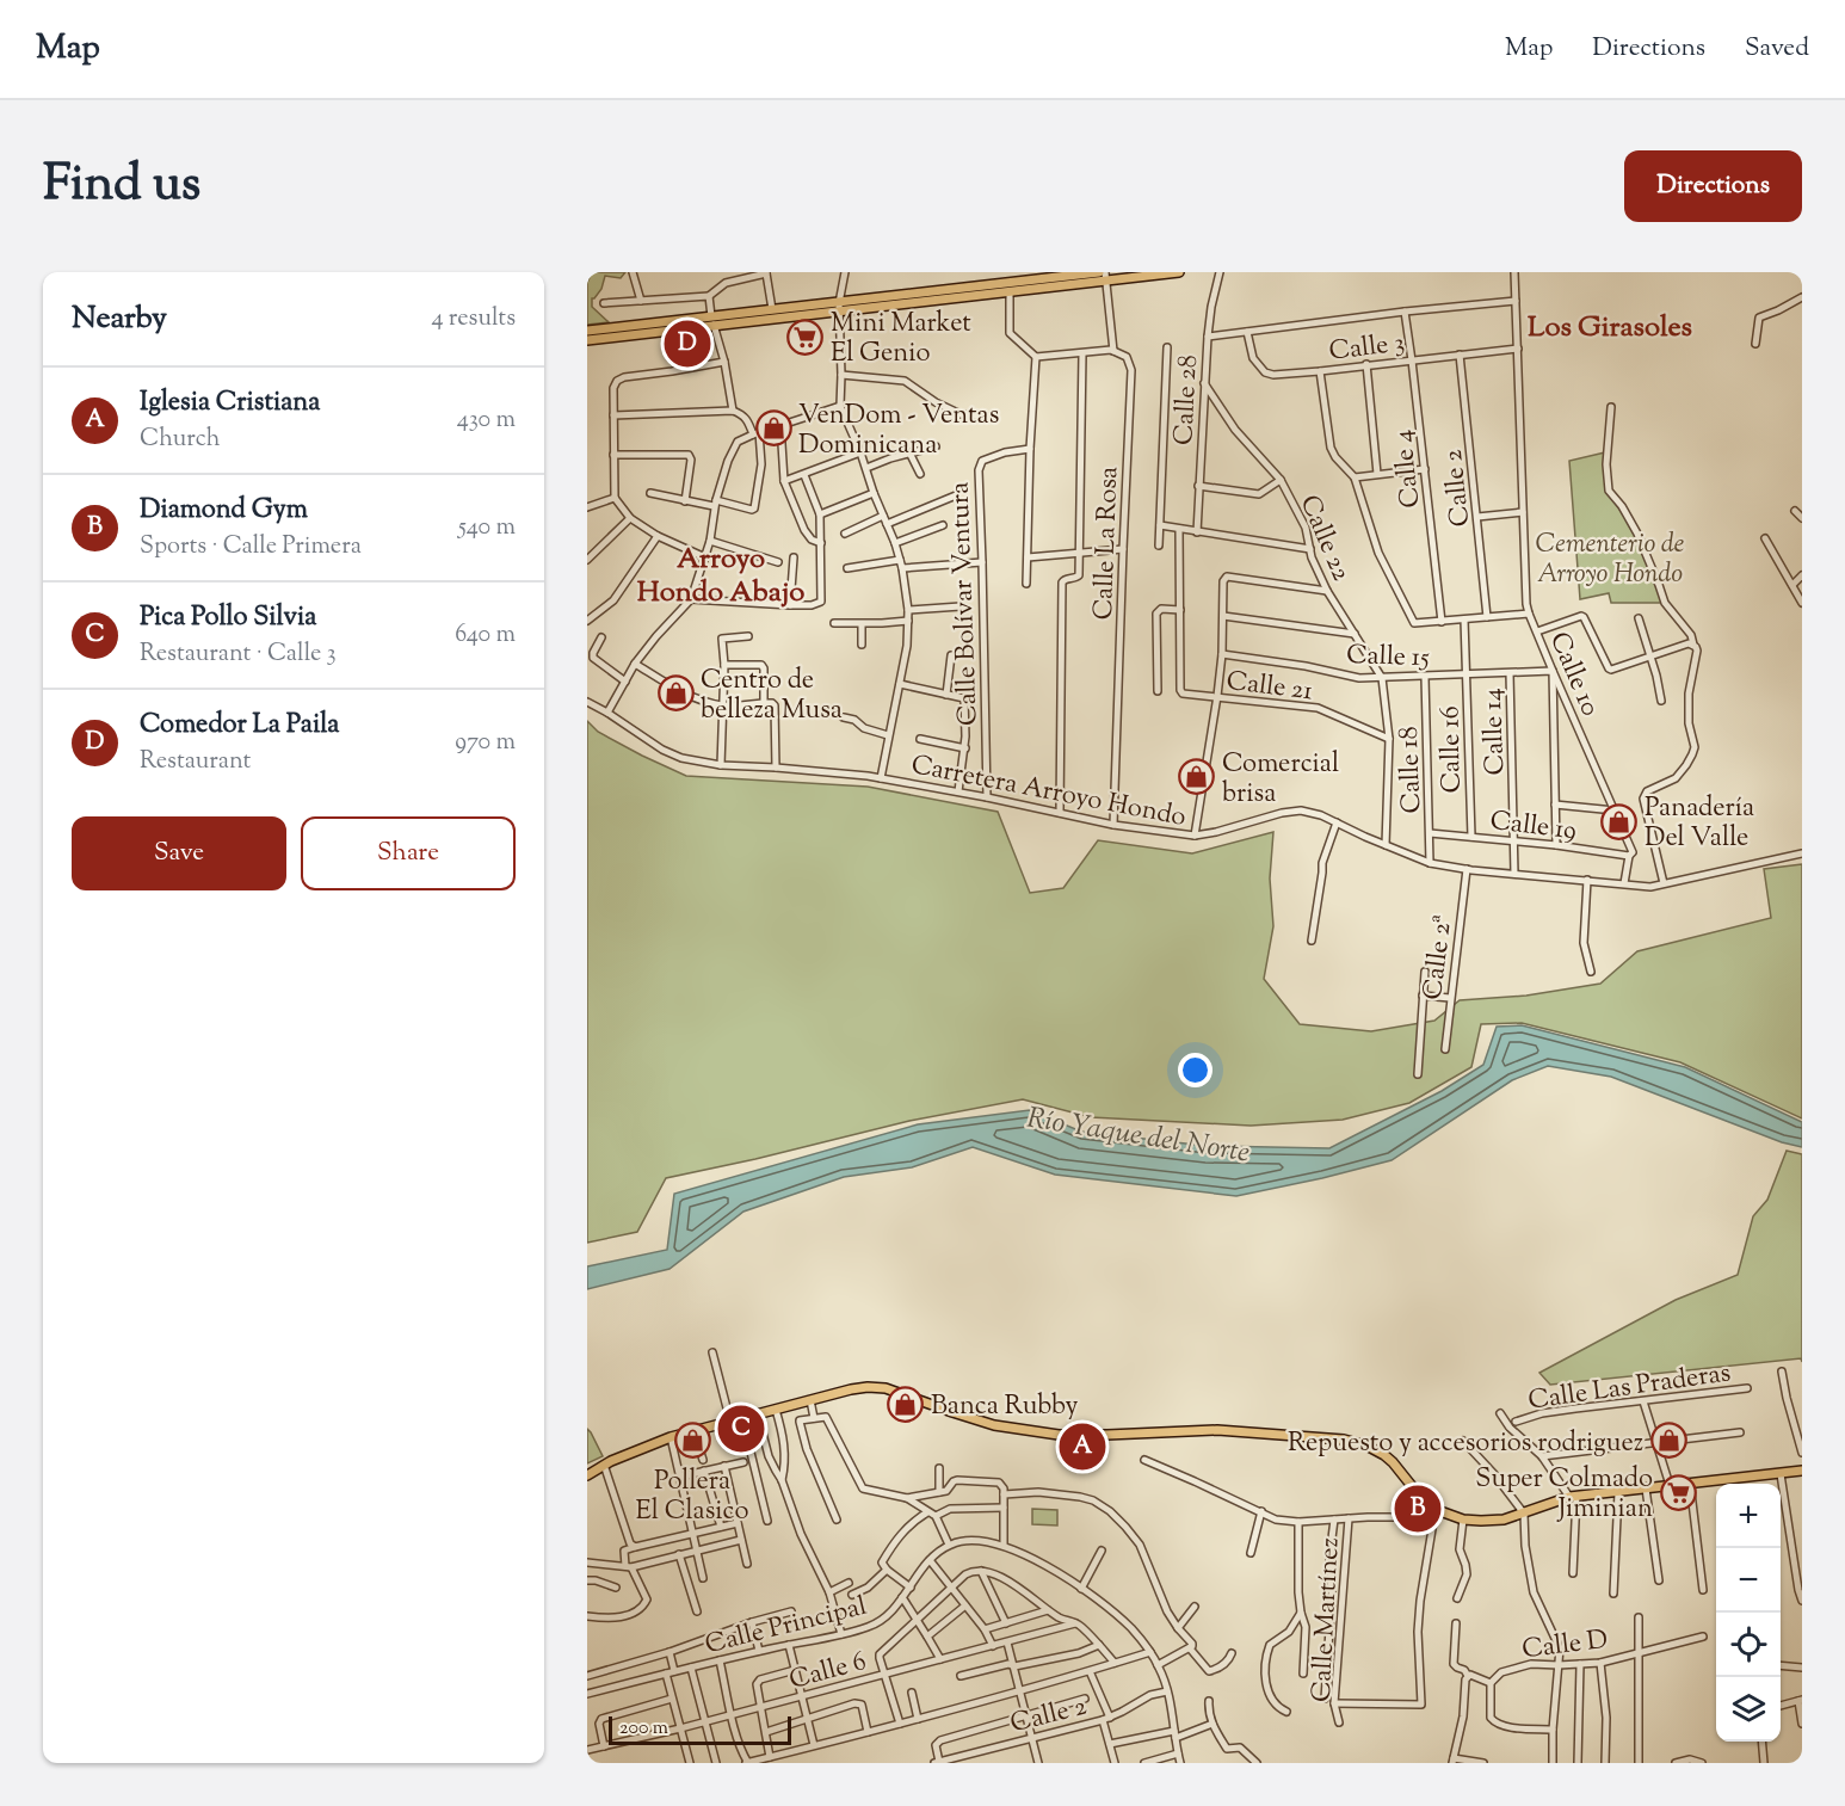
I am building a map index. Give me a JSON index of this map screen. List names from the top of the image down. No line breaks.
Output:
{"streets":{"street":["Calle 3","Calle 28","Calle 4","Calle 2","Calle 22","Calle La Rosa","Calle Bolívar Ventura","Calle 15","Calle 10","Calle 21","Calle 14","Calle 16","Calle 18","Carretera Arroyo Hondo","Calle 19","Calle 2ª","Calle Las Praderas","Calle Martínez","Calle Principal","Calle D","Calle 6"]},"crossings":[["Calle 3","Calle 4"],["Calle 3","Calle 2"],["Calle 28","Calle 22"],["Calle 4","Calle 10"],["Calle 2","Calle 10"],["Calle 22","Calle 15"],["Calle La Rosa","Carretera Arroyo Hondo"],["Calle Bolívar Ventura","Carretera Arroyo Hondo"],["Calle 15","Calle 10"],["Calle 15","Calle 14"],["Calle 15","Calle 16"],["Calle 15","Calle 18"],["Calle 10","Calle 16"],["Calle 10","Calle 19"],["Calle 14","Carretera Arroyo Hondo"],["Calle 14","Calle 19"],["Calle 16","Calle 19"],["Calle 18","Carretera Arroyo Hondo"],["Calle 18","Calle 19"],["Carretera Arroyo Hondo","Calle 2ª"]],"districts":["Los Girasoles","Arroyo Hondo Abajo"],"water":["Río Yaque del Norte"],"parks":["Cementerio de Arroyo Hondo"],"places":{"supermarket":["Mini Market El Genio","Super Colmado Jiminian"],"shop":["VenDom - Ventas Dominicana","Centro de belleza Musa","Comercial brisa","Panadería Del Valle","Banca Rubby","Pollera El Clasico","Repuesto y accesorios rodriguez"]},"scale_bar":"200 m","page":{"header":"Map","nav":["Map","Directions","Saved"],"title":"Find us","buttons":["Directions",["Save","Share"]],"heading":["Nearby","4 results"],"pins":["D","C","A","B"],"list":[{"mark":"A","name":"Iglesia Cristiana","note":"Church","value":"430 m"},{"mark":"B","name":"Diamond Gym","note":"Sports · Calle Primera","value":"540 m"},{"mark":"C","name":"Pica Pollo Silvia","note":"Restaurant · Calle 3","value":"640 m"},{"mark":"D","name":"Comedor La Paila","note":"Restaurant","value":"970 m"}],"map_buttons":["+","−"],"scale":"200 m"}}
